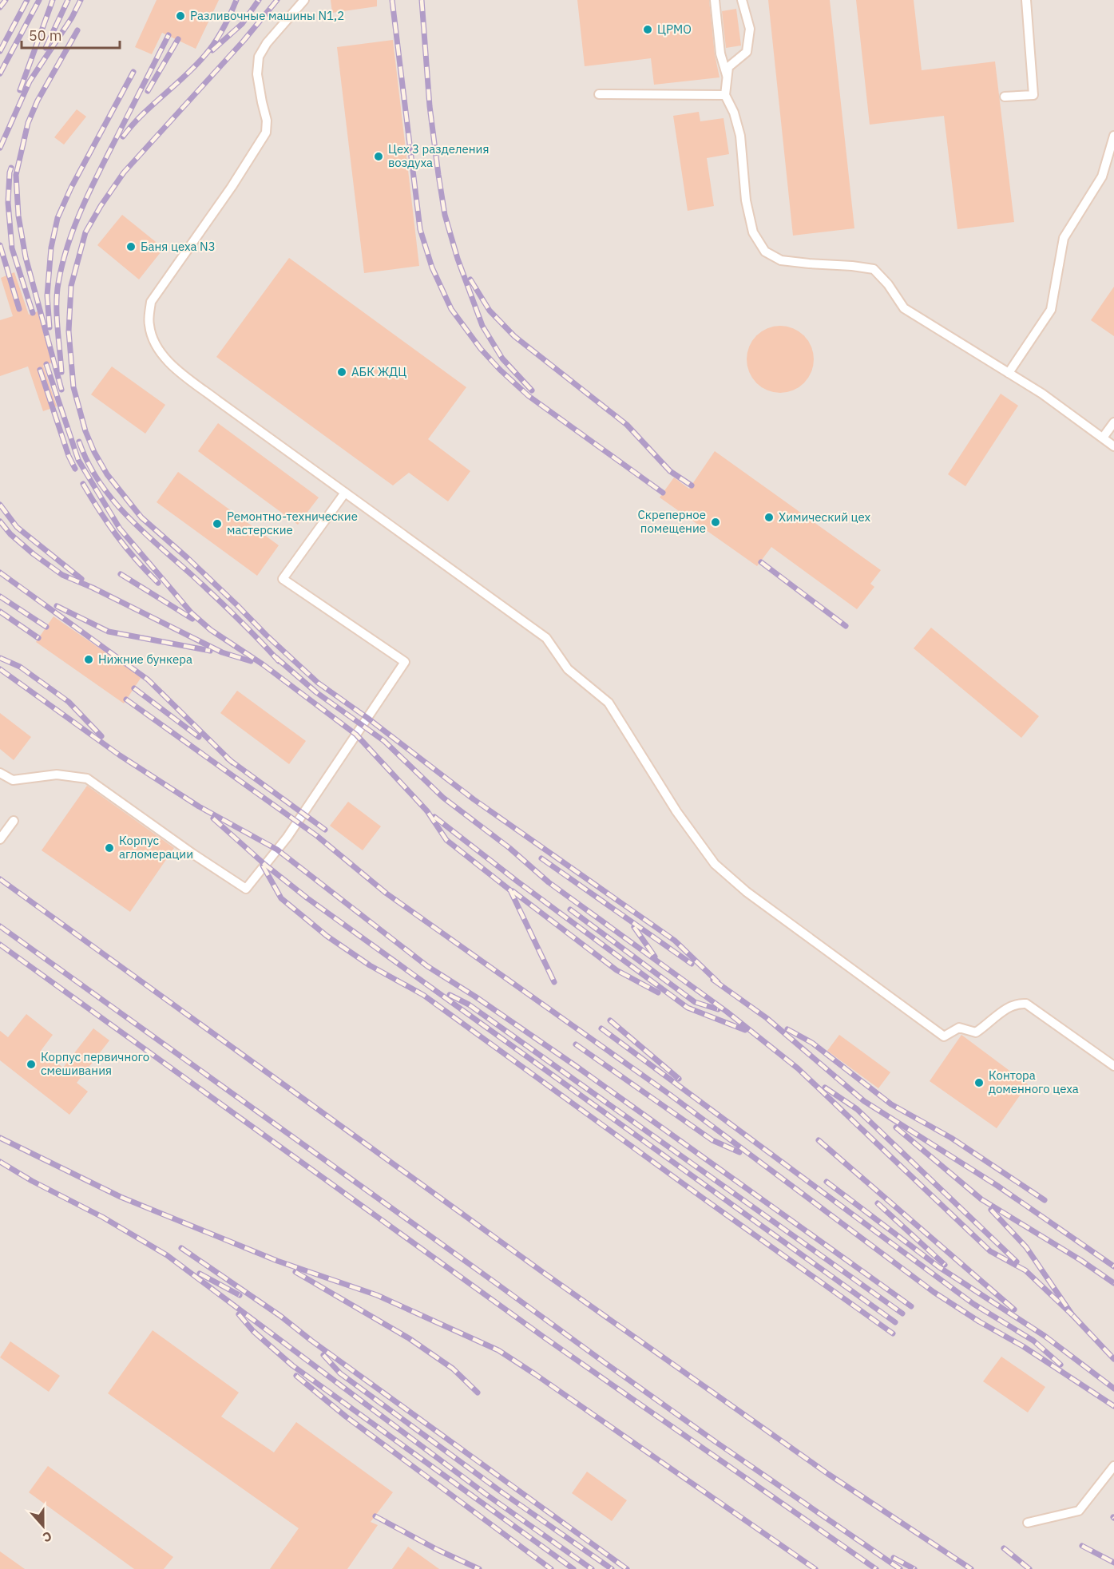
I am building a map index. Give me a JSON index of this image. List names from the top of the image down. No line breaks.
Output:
{"places":["Разливочные машины N1,2","ЦРМО","Цех 3 разделения воздуха","Баня цеха N3","АБК ЖДЦ","Химический цех","Скреперное помещение","Ремонтно-технические мастерские","Нижние бункера","Корпус агломерации","Корпус первичного смешивания","Контора доменного цеха"],"scale_bar":"50 m","north":"bottom"}
